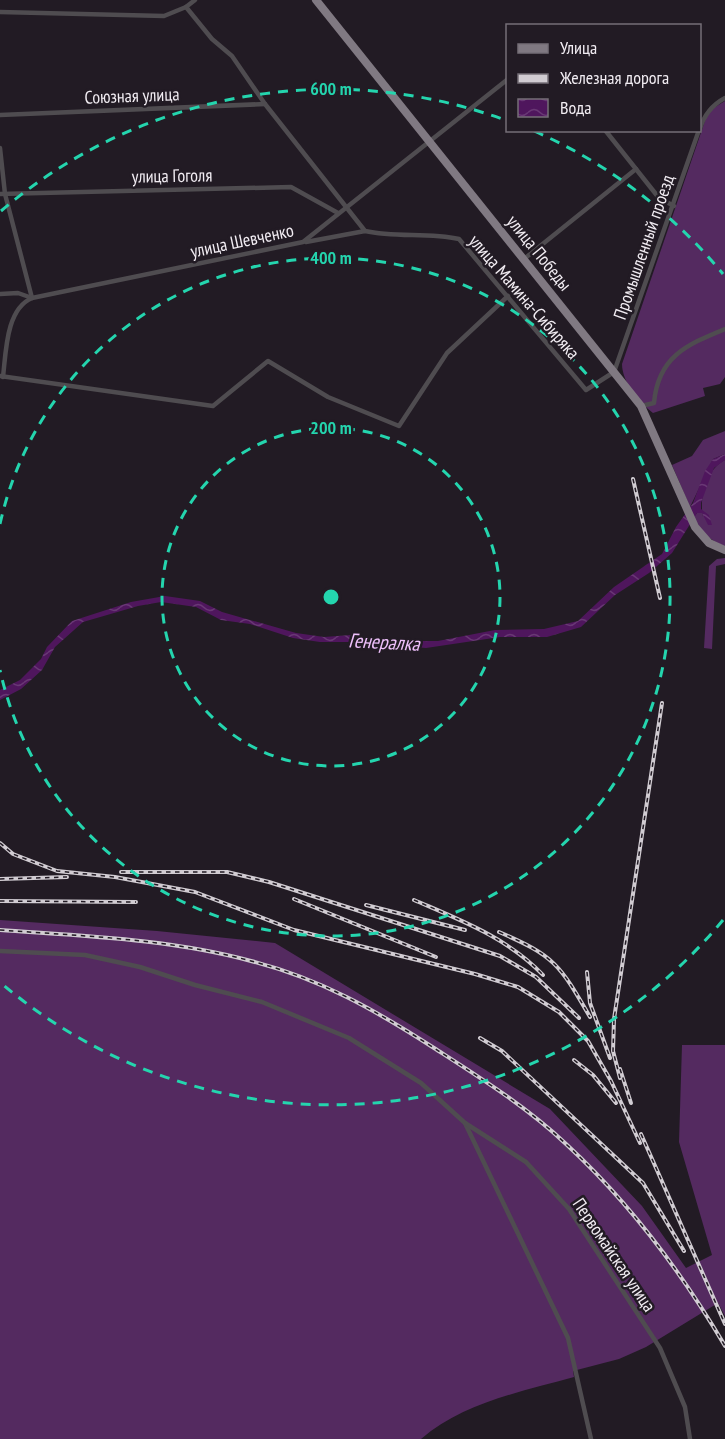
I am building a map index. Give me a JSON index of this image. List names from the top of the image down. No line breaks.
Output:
{"streets":{"main road":["улица Победы"],"street":["Союзная улица","улица Гоголя","улица Шевченко","Промышленный проезд","улица Мамина-Сибиряка","Первомайская улица"]},"crossings":[["улица Гоголя","улица Шевченко"],["улица Шевченко","улица Победы"],["улица Шевченко","улица Мамина-Сибиряка"],["Промышленный проезд","улица Победы"],["Промышленный проезд","улица Мамина-Сибиряка"],["улица Победы","улица Мамина-Сибиряка"]],"water":["Генералка"],"legend":["Улица","Железная дорога","Вода"],"rings":["600 m","400 m","200 m"]}
